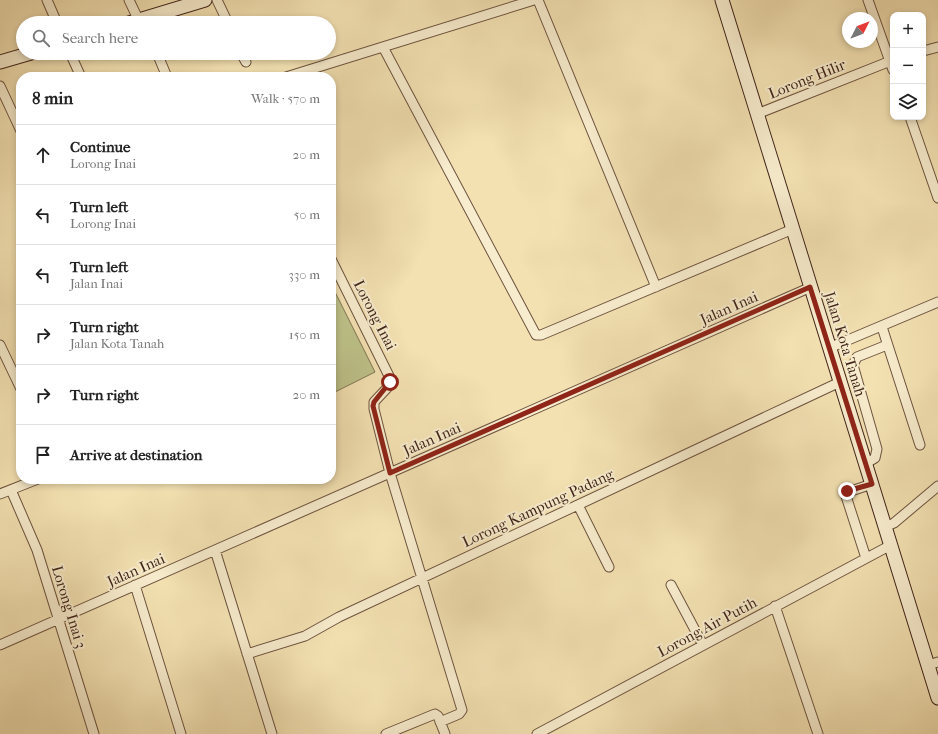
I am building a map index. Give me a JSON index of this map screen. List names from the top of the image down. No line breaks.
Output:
{"streets":{"street":["Lorong Hilir","Jalan Inai","Lorong Inai","Jalan Kota Tanah","Lorong Kampung Padang","Lorong Inai 3","Lorong Air Putih"]},"crossings":[["Lorong Hilir","Jalan Kota Tanah"],["Jalan Inai","Lorong Inai"],["Jalan Inai","Jalan Kota Tanah"],["Jalan Inai","Lorong Inai 3"],["Lorong Inai","Lorong Kampung Padang"],["Jalan Kota Tanah","Lorong Kampung Padang"],["Jalan Kota Tanah","Lorong Air Putih"]],"north":"top right","page":{"map_buttons":["+","−"],"search":"Search here","heading":["8 min","Walk · 570 m"],"list":[["Continue","Lorong Inai","20 m"],["Turn left","Lorong Inai","50 m"],["Turn left","Jalan Inai","330 m"],["Turn right","Jalan Kota Tanah","150 m"],["Turn right","20 m"],"Arrive at destination"]}}
